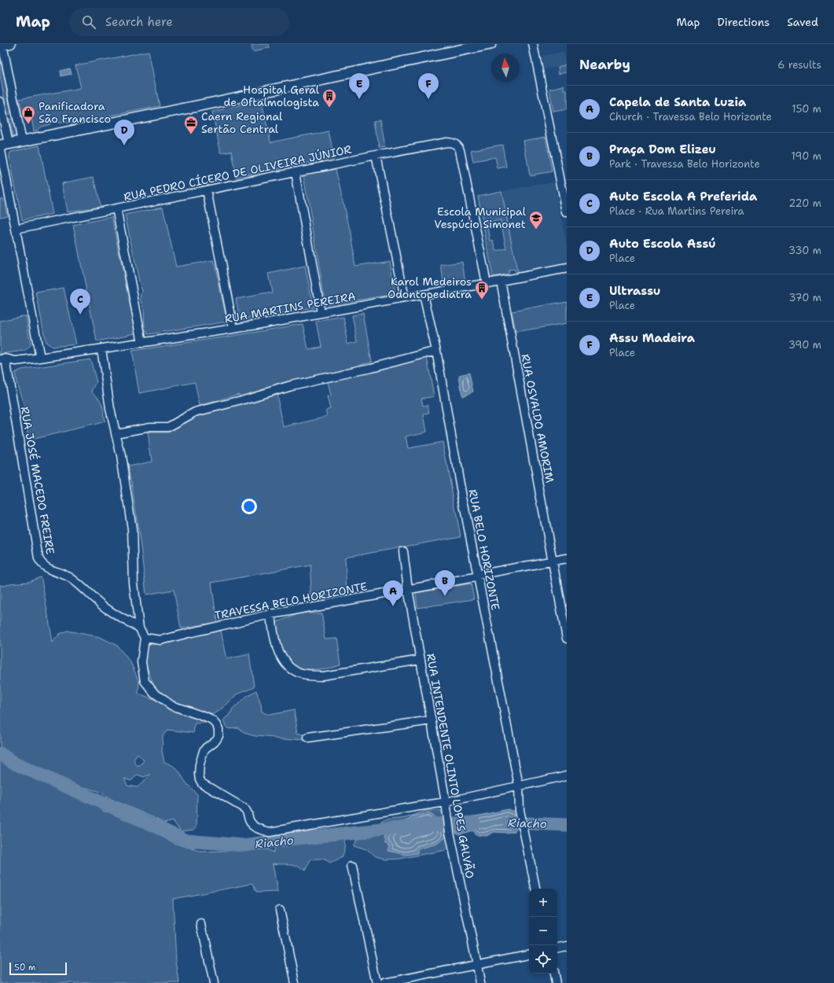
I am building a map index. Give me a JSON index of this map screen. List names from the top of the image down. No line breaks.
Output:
{"streets":{"street":["RUA PEDRO CÍCERO DE OLIVEIRA JÚNIOR","RUA MARTINS PEREIRA","RUA OSVALDO AMORIM","RUA JOSÉ MACEDO FREIRE","RUA BELO HORIZONTE","TRAVESSA BELO HORIZONTE","RUA INTENDENTE OLINTO LOPES GALVÃO"]},"crossings":[["RUA PEDRO CÍCERO DE OLIVEIRA JÚNIOR","RUA MARTINS PEREIRA"],["RUA MARTINS PEREIRA","RUA OSVALDO AMORIM"],["RUA MARTINS PEREIRA","RUA BELO HORIZONTE"],["RUA OSVALDO AMORIM","TRAVESSA BELO HORIZONTE"],["RUA BELO HORIZONTE","TRAVESSA BELO HORIZONTE"],["TRAVESSA BELO HORIZONTE","RUA INTENDENTE OLINTO LOPES GALVÃO"]],"water":["Riacho"],"places":{"building":["Hospital Geral de Oftalmologista","Karol Medeiros Odontopediatra"],"shop":["Panificadora São Francisco"],"office":["Caern Regional Sertão Central"],"school or university":["Escola Municipal Vespúcio Simonet"]},"scale_bar":"50 m","north":"top","page":{"header":"Map","search":"Search here","nav":["Map","Directions","Saved"],"heading":["Nearby","6 results"],"pins":["E","F","D","C","B","A"],"list":[{"mark":"A","name":"Capela de Santa Luzia","note":"Church · Travessa Belo Horizonte","value":"150 m"},{"mark":"B","name":"Praça Dom Elizeu","note":"Park · Travessa Belo Horizonte","value":"190 m"},{"mark":"C","name":"Auto Escola A Preferida","note":"Place · Rua Martins Pereira","value":"220 m"},{"mark":"D","name":"Auto Escola Assú","note":"Place","value":"330 m"},{"mark":"E","name":"Ultrassu","note":"Place","value":"370 m"},{"mark":"F","name":"Assu Madeira","note":"Place","value":"390 m"}],"map_buttons":["+","−"],"scale":"50 m"}}
